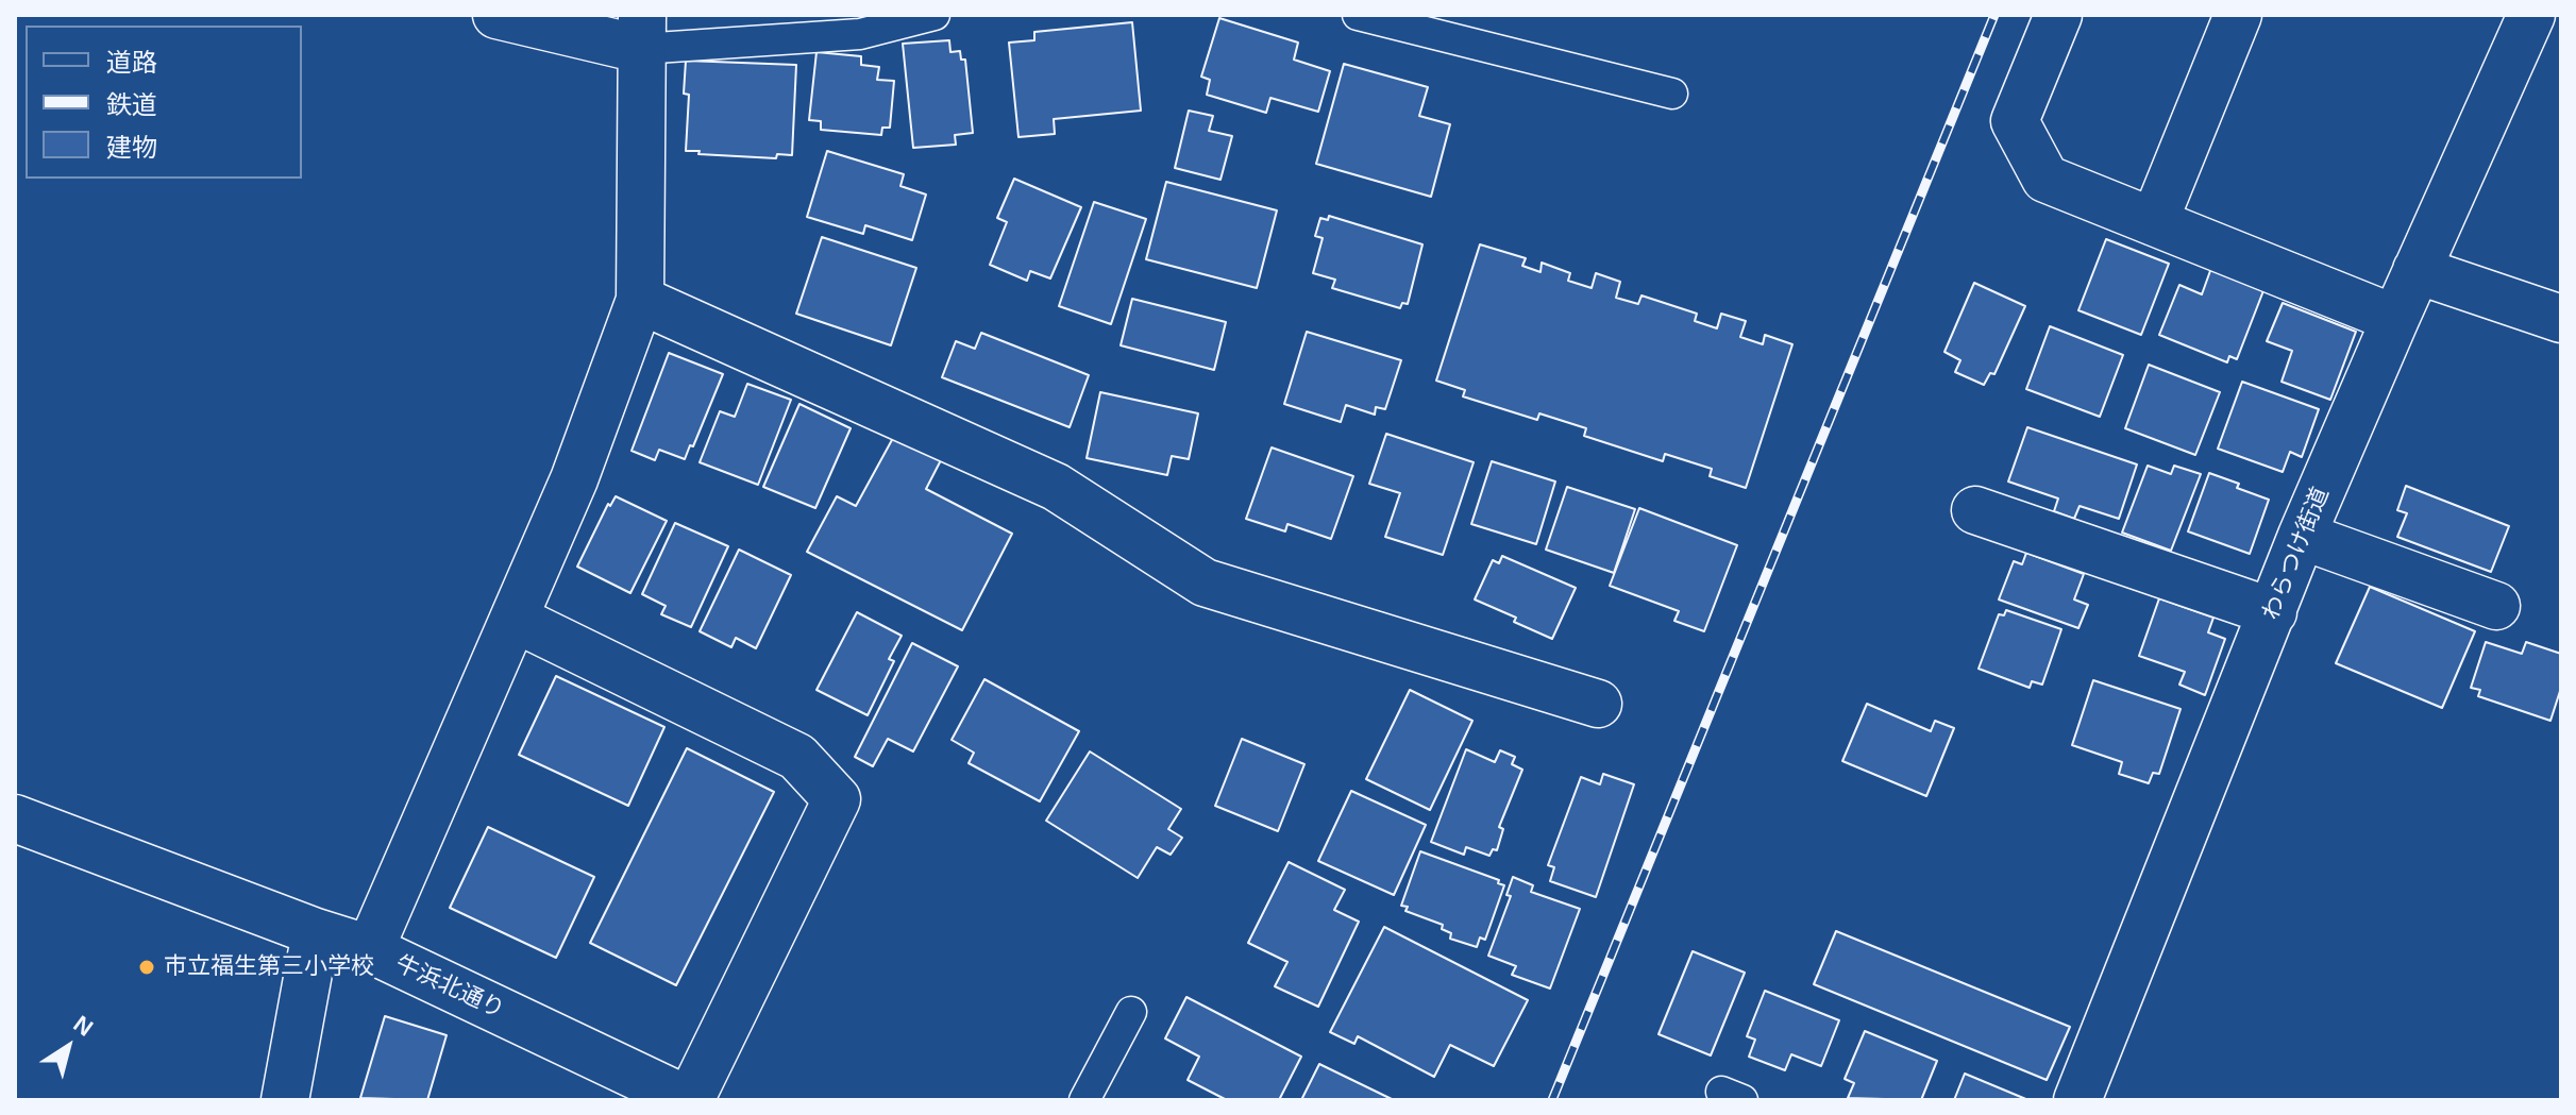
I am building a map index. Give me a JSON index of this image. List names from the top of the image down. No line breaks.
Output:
{"streets":{"street":["わらつけ街道","牛浜北通り"]},"places":["市立福生第三小学校"],"legend":["道路","鉄道","建物"],"north":"top right"}
